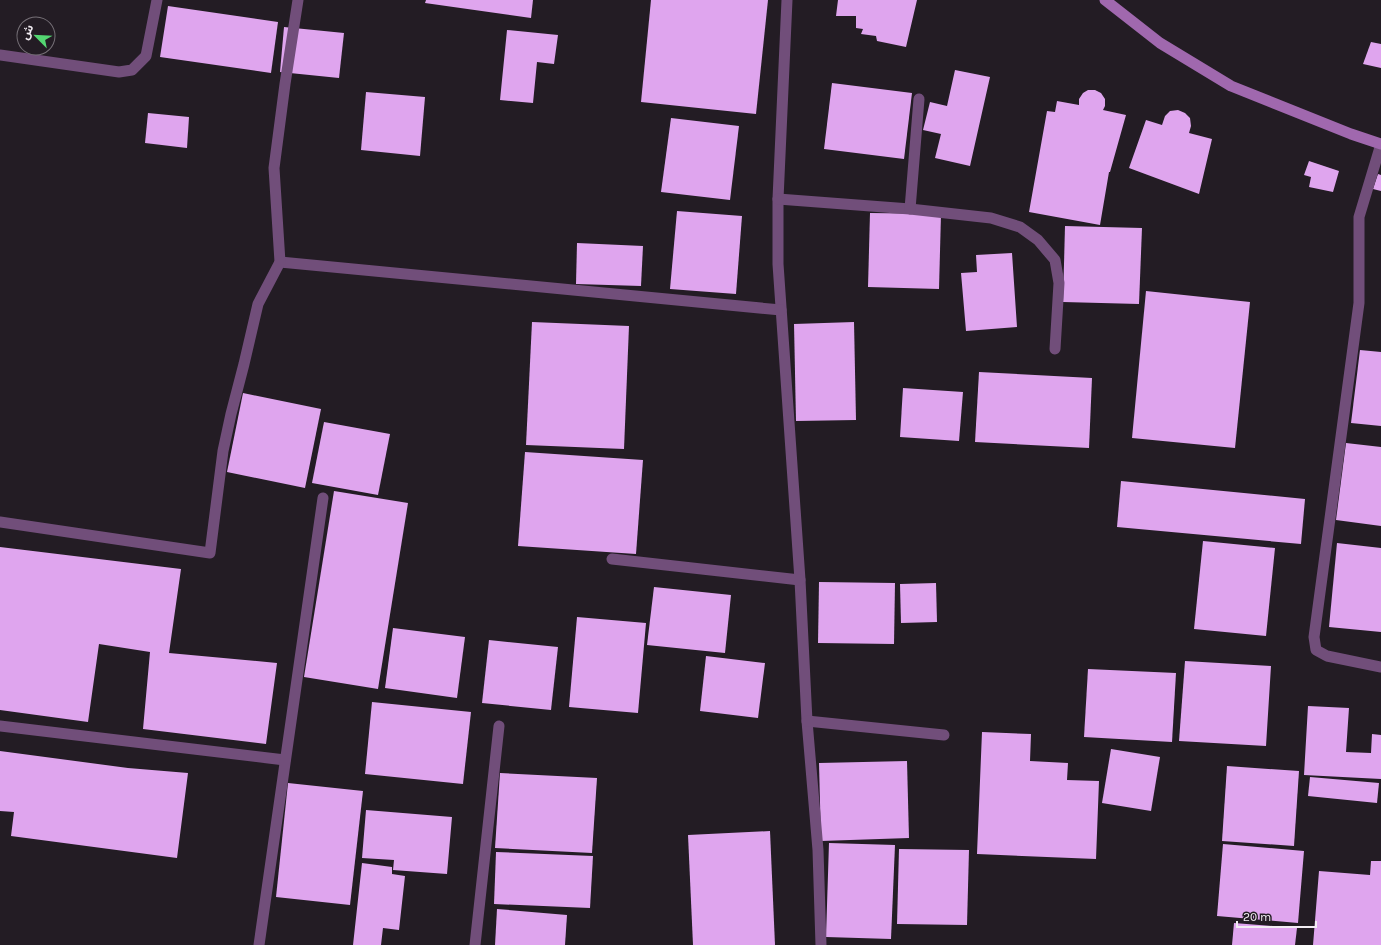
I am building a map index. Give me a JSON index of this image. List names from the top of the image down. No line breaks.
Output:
{"scale_bar":"20 m","north":"top left"}
